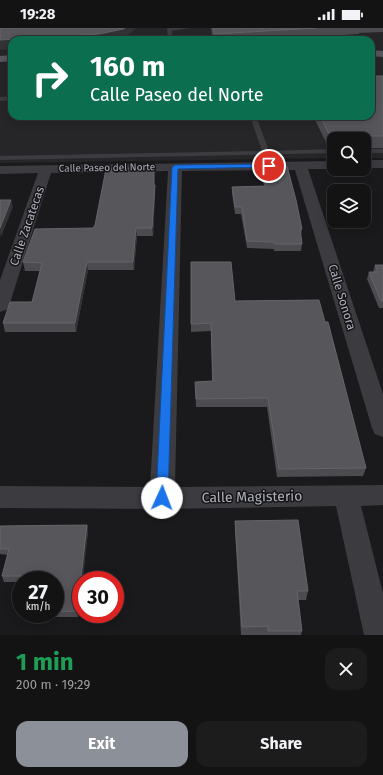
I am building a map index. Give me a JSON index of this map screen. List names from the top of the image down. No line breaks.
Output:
{"streets":{"street":["Calle Paseo del Norte","Calle Zacatecas","Calle Sonora","Calle Magisterio"]},"crossings":[["Calle Paseo del Norte","Calle Zacatecas"],["Calle Paseo del Norte","Calle Sonora"]],"page":{"status":"19:28","turn":["160 m","Calle Paseo del Norte"],"speed":"27 km/h","limit":"30","heading":["1 min","200 m · 19:29"],"buttons":["Exit","Share"]}}
